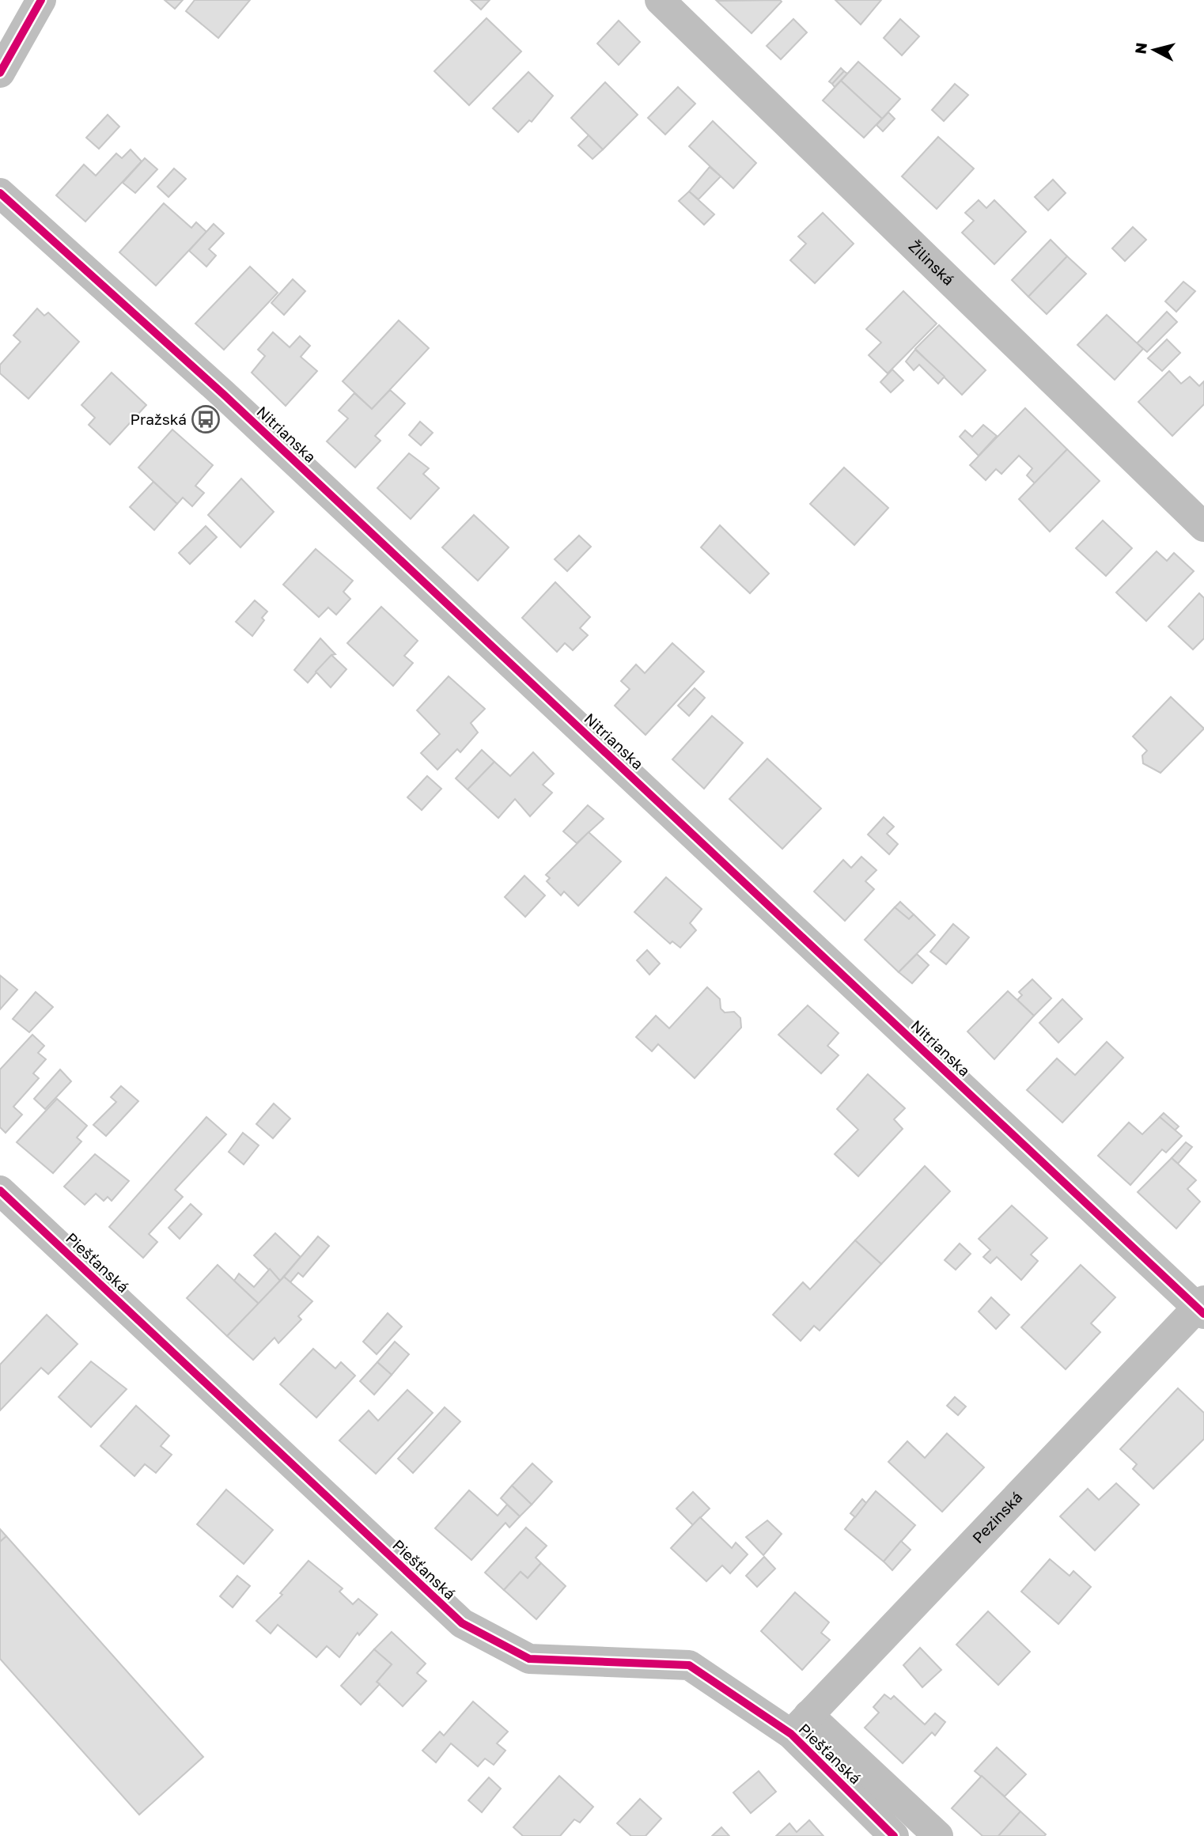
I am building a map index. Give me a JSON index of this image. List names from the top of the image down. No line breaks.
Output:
{"streets":{"street":["Žilinská","Nitrianska","Piešťanská","Pezinská"]},"crossings":[["Nitrianska","Pezinská"],["Piešťanská","Pezinská"]],"places":{"bus stop":["Pražská"]},"north":"left"}
